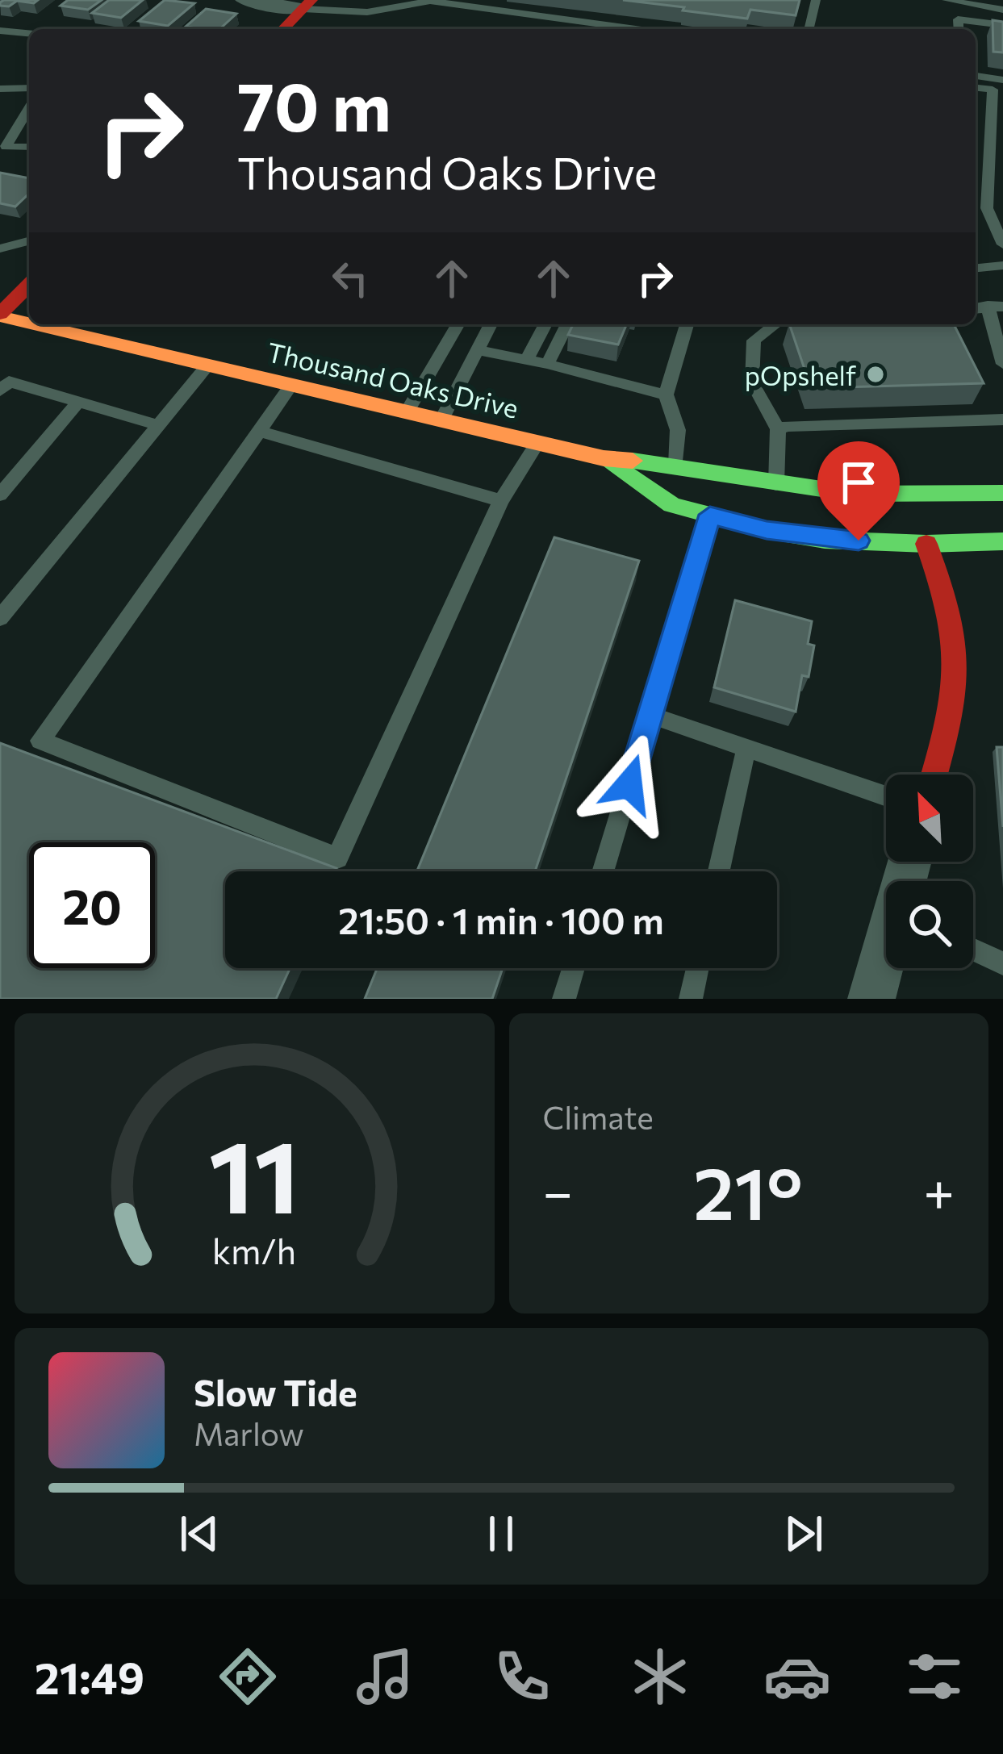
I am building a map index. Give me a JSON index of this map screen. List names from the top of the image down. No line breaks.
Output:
{"streets":{"main road":["Thousand Oaks Drive"]},"places":["pOpshelf"],"north":"top left","page":{"turn":["70 m","Thousand Oaks Drive"],"limit":"20","trip":"21:50 · 1 min · 100 m","tile":"Climate","heat":["−","21°","+"],"song":["Slow Tide","Marlow"],"tabs":"21:49","gauge":["11","km/h"]}}
